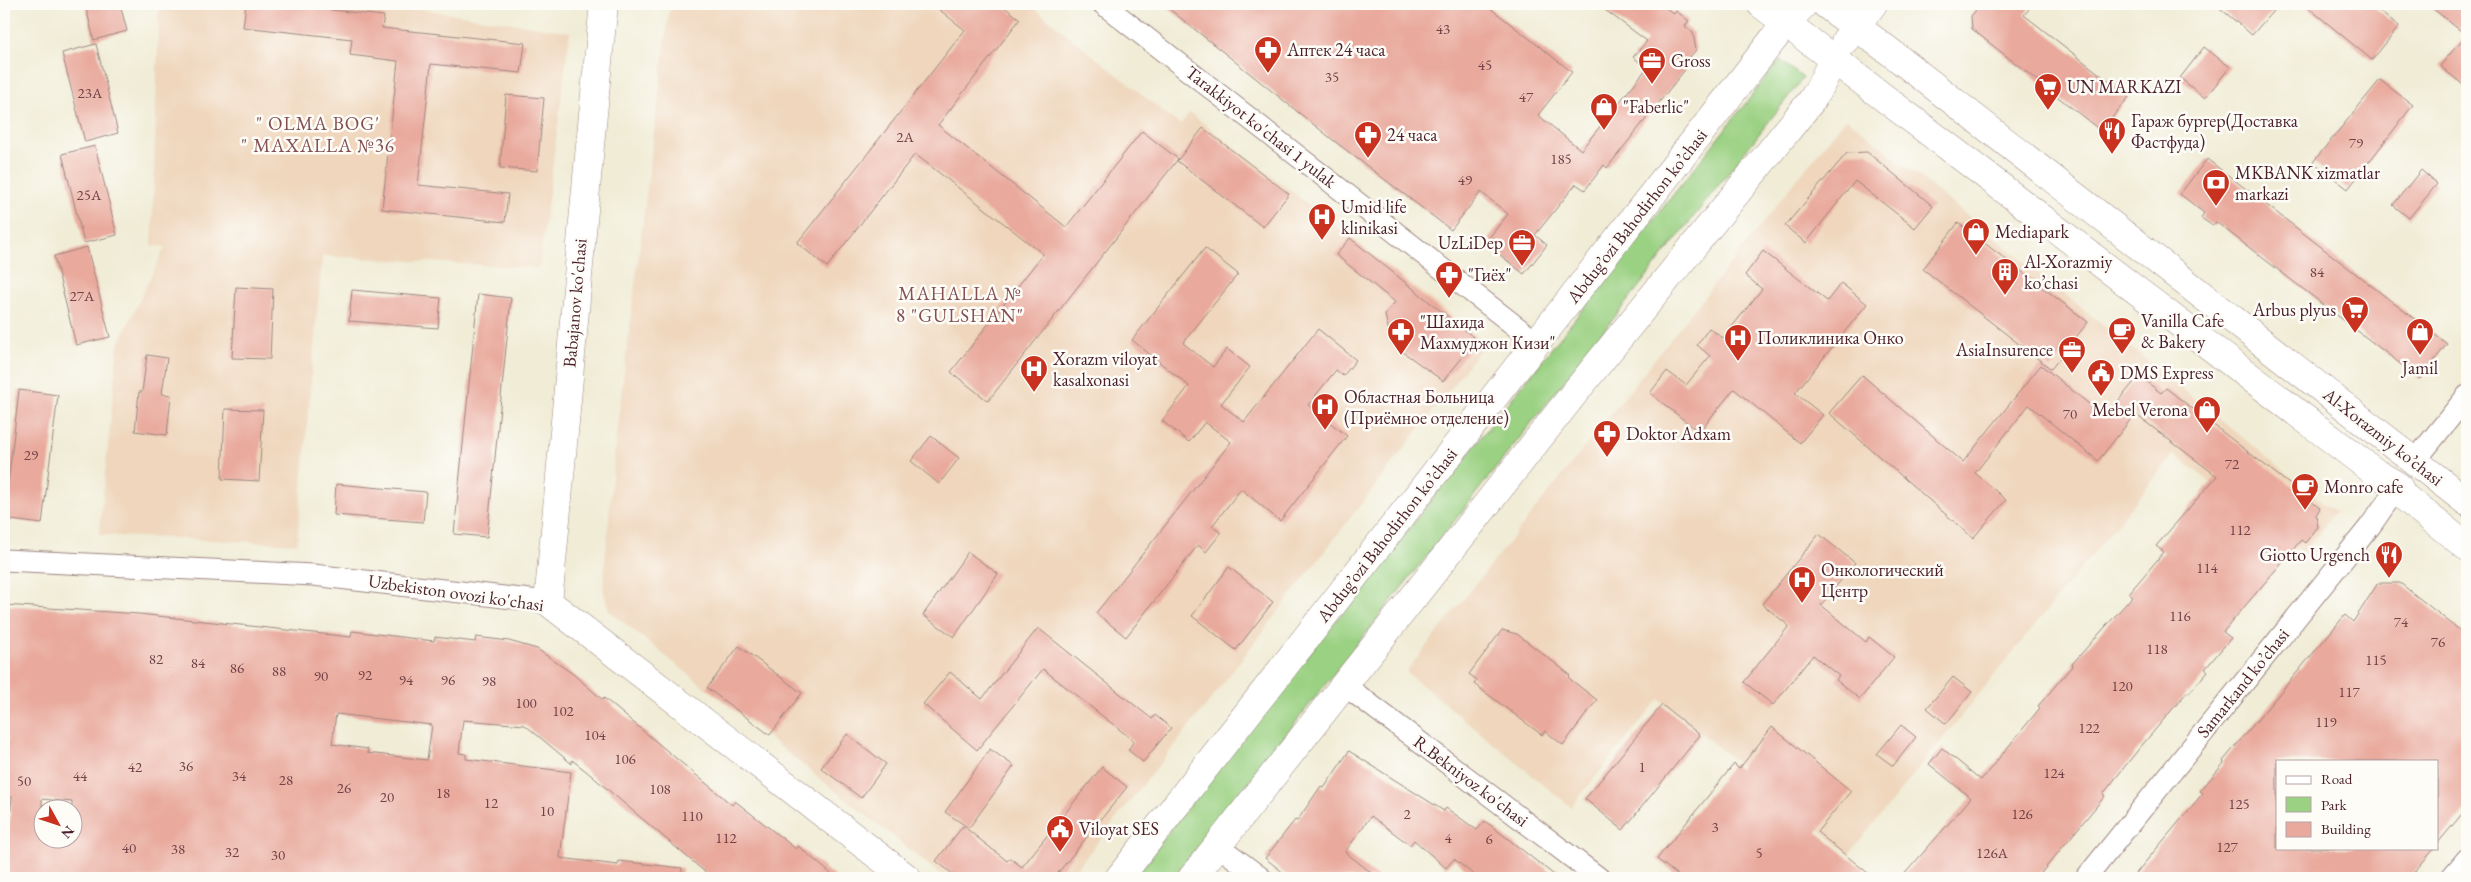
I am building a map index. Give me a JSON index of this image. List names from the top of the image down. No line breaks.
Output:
{"streets":{"main road":["Abdug’ozi Bahodirhon ko’chasi","Babajanov ko'chasi","Al-Xorazmiy ko’chasi","Uzbekiston ovozi ko'chasi"],"street":["Tarakkiyot ko'chasi 1 yulak","Samarkand ko’chasi","R.Bekniyoz ko'chasi"]},"crossings":[["Tarakkiyot ko'chasi 1 yulak","Abdug’ozi Bahodirhon ko’chasi"],["Abdug’ozi Bahodirhon ko’chasi","Al-Xorazmiy ko’chasi"],["Babajanov ko'chasi","Uzbekiston ovozi ko'chasi"],["Al-Xorazmiy ko’chasi","Samarkand ko’chasi"]],"districts":["\" OLMA BOG' \" MAXALLA №36","MAHALLA № 8 \"GULSHAN\""],"places":{"pharmacy":["Аптек 24 часа","24 часа","\"Гиёх\"","\"Шахида Махмуджон Кизи\"","Doktor Adxam"],"office":["Gross","UzLiDep","AsiaInsurence"],"supermarket":["UN MARKAZI","Arbus plyus"],"shop":["\"Faberlic\"","Mediapark","Jamil","Mebel Verona"],"restaurant":["Гараж бургер(Доставка Фастфуда)","Giotto Urgench"],"bank":["MKBANK xizmatlar markazi"],"hospital":["Umid life klinikasi","Поликлиника Онко","Xorazm viloyat kasalxonasi","Областная Больница (Приёмное отделение)","Онкологический Центр"],"building":["Al-Xorazmiy ko’chasi"],"cafe":["Vanilla Cafe & Bakery","Monro cafe"],"public building":["DMS Express","Viloyat SES"]},"house_numbers":["43","45","35","23A","47","2A","79","185","49","25A","84","27A","70","29","72","112","114","116","74","76","118","82","115","84","86","88","92","90","94","96","98","120","117","100","102","119","122","104","106","36","42","1","124","44","34","28","50","26","108","18","20","12","125","10","2","126","110","3","112","4","6","127","40","38","32","5","126A","30"],"legend":["Road","Park","Building"],"north":"bottom right"}
